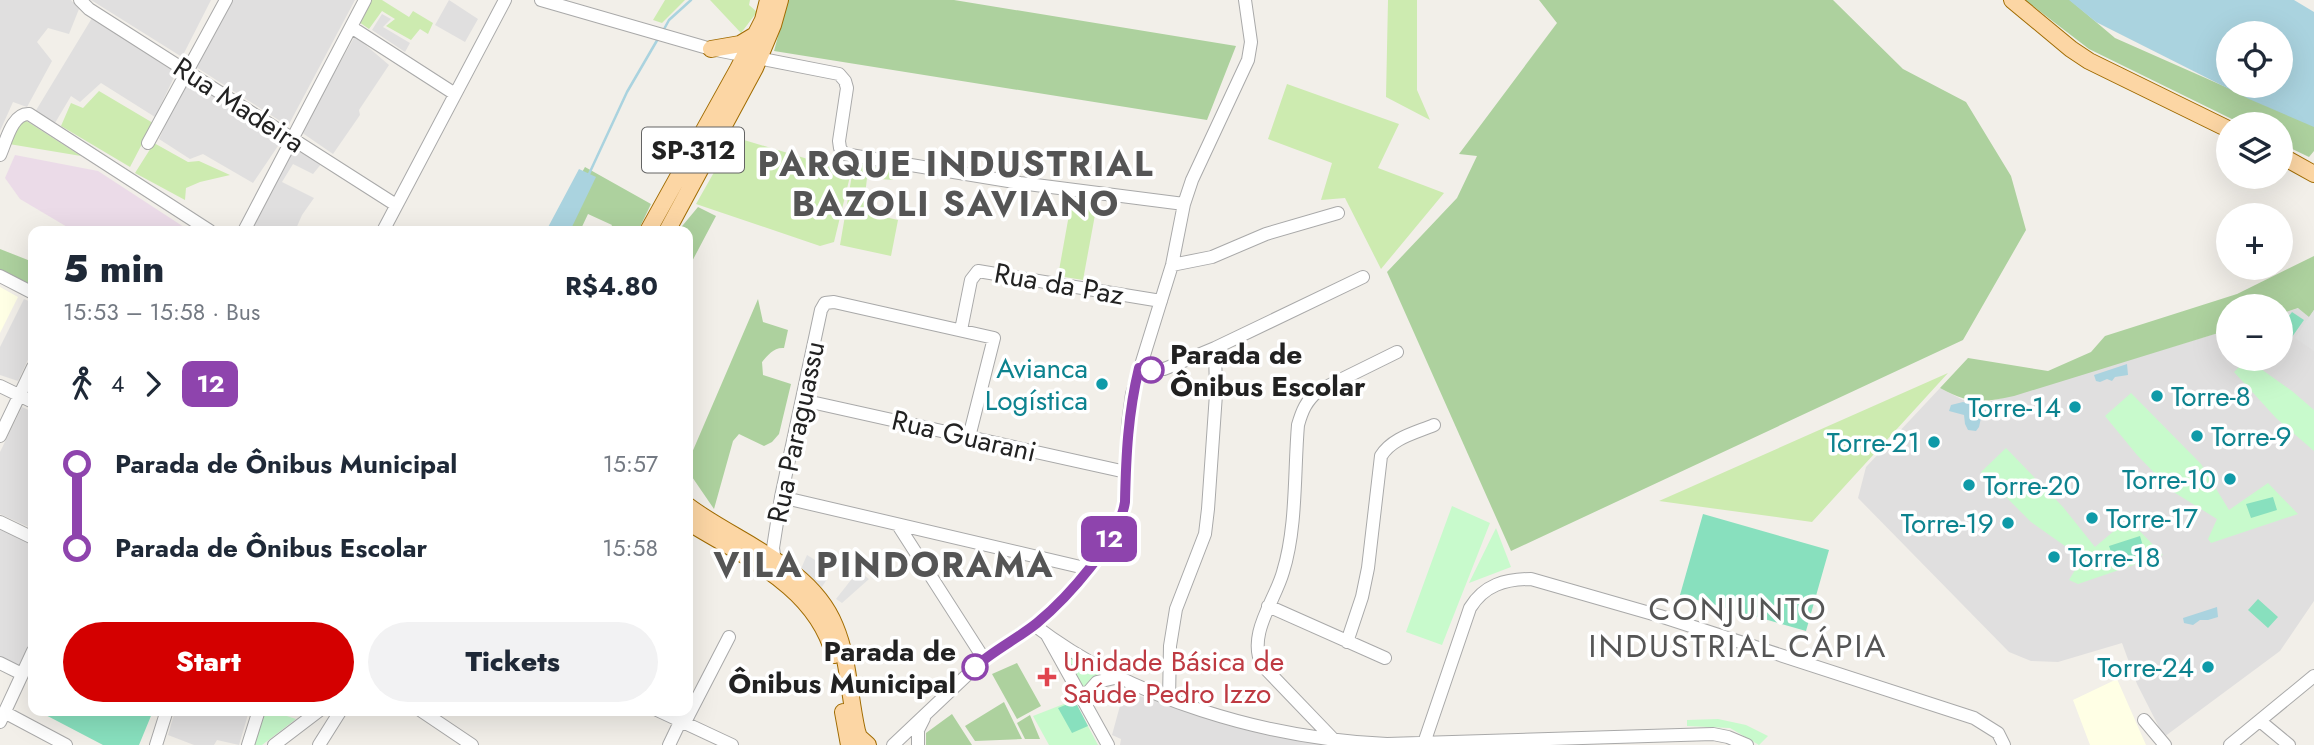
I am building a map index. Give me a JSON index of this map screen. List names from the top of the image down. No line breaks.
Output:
{"streets":{"main road":["SP-312"],"street":["Rua Madeira","Rua da Paz","Rua Paraguassu","Rua Guarani"]},"crossings":[["Rua da Paz","Rua Paraguassu"],["Rua Paraguassu","Rua Guarani"]],"districts":["PARQUE INDUSTRIAL BAZOLI SAVIANO","VILA PINDORAMA","CONJUNTO INDUSTRIAL CÁPIA"],"places":{"other":["Parada de Ônibus Escolar","Avianca Logística","Torre-8","Torre-14","Torre-9","Torre-21","Torre-10","Torre-20","Torre-17","Torre-19","Torre-18","Parada de Ônibus Municipal","Torre-24"],"health":["Unidade Básica de Saúde Pedro Izzo"]},"lines":["bus line 12"],"page":{"on_map":"12","map_buttons":["+","−"],"heading":["5 min","15:53 – 15:58 · Bus","R$4.80"],"legs":["4","12"],"list":[{"name":"Parada de Ônibus Municipal","value":"15:57"},{"name":"Parada de Ônibus Escolar","value":"15:58"}],"buttons":["Start","Tickets"]}}
